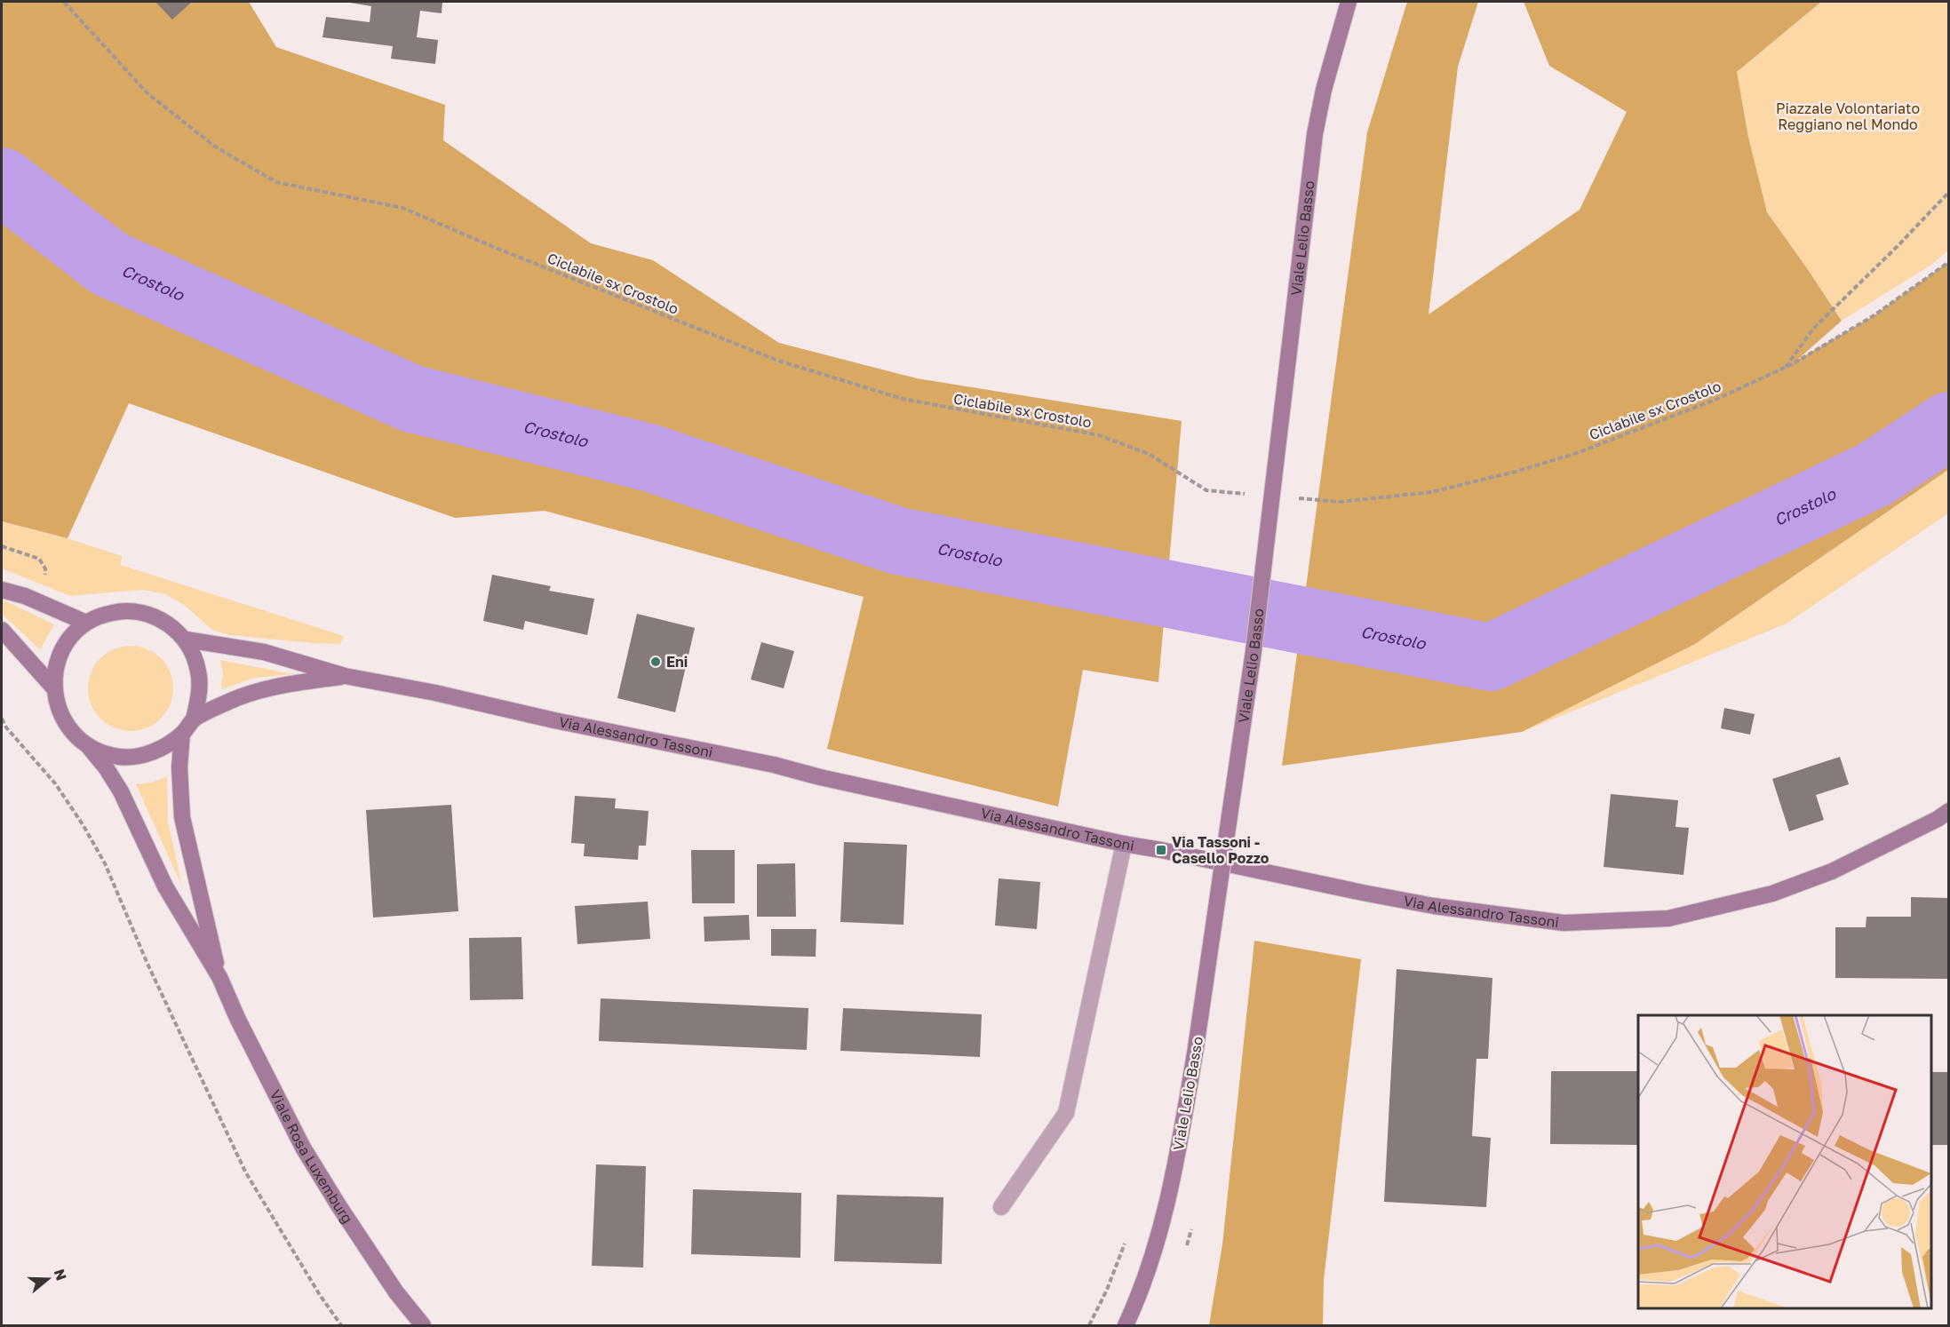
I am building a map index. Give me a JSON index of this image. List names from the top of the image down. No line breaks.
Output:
{"streets":{"street":["Viale Lelio Basso","Via Alessandro Tassoni","Viale Rosa Luxemburg"],"path":["Ciclabile sx Crostolo"]},"crossings":[["Via Alessandro Tassoni","Viale Rosa Luxemburg"]],"water":["Crostolo"],"parks":["Piazzale Volontariato Reggiano nel Mondo"],"places":{"other":["Eni"],"transit":["Via Tassoni - Casello Pozzo"]},"north":"right"}
